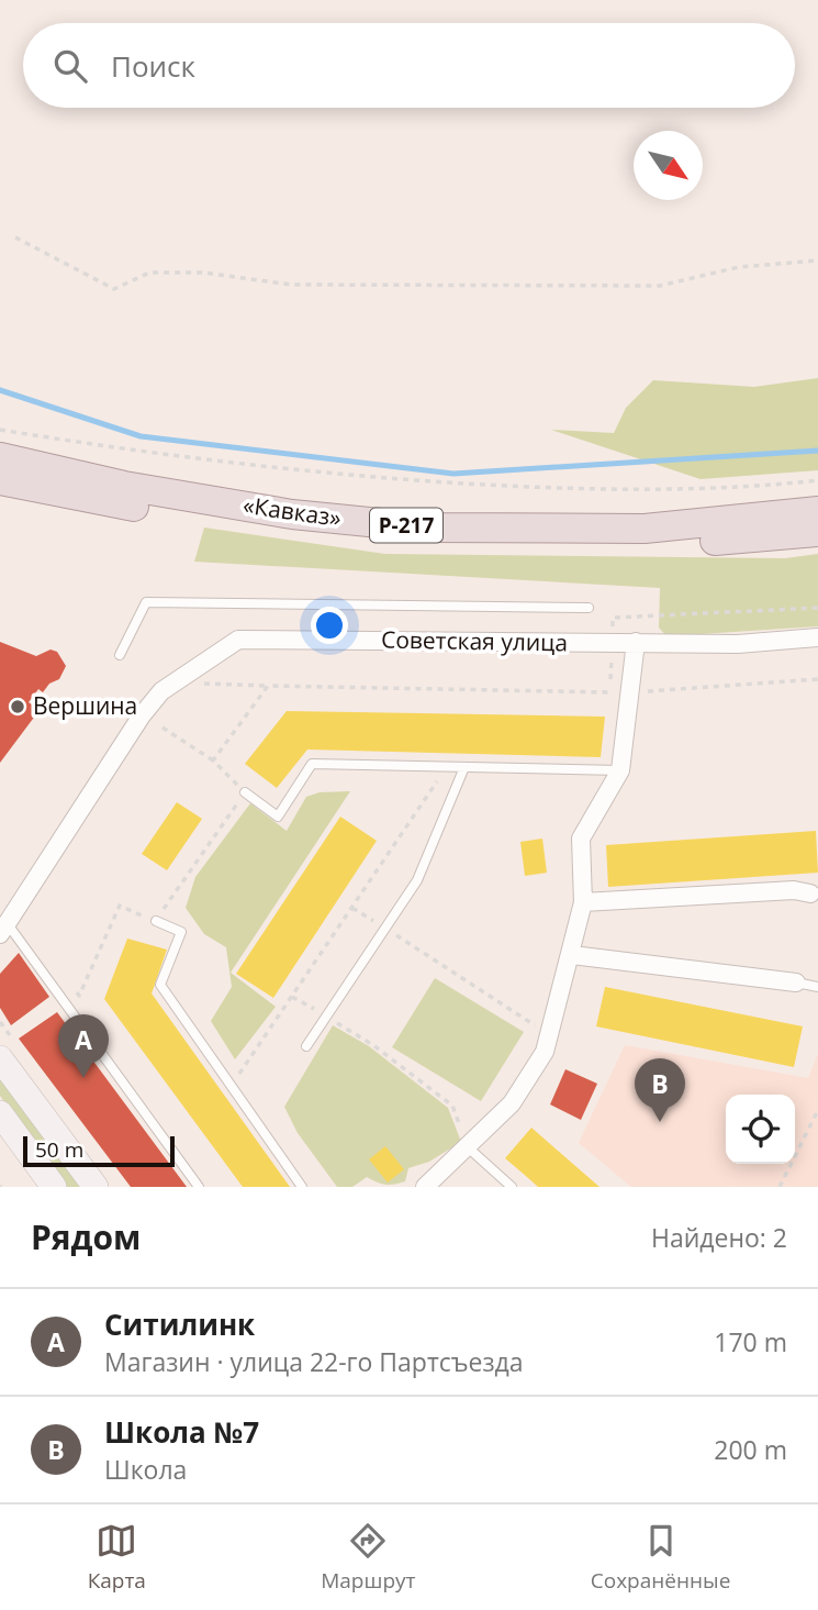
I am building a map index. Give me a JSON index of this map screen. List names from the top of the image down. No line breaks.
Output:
{"streets":{"highway":["«Кавказ»","Р-217"],"street":["Советская улица"]},"places":["Вершина"],"scale_bar":"50 m","north":"bottom right","page":{"search":"Поиск","pins":["A","B"],"scale":"50 m","heading":["Рядом","Найдено: 2"],"list":[{"mark":"A","name":"Ситилинк","note":"Магазин · улица 22-го Партсъезда","value":"170 m"},{"mark":"B","name":"Школа №7","note":"Школа","value":"200 m"}],"nav":["Карта","Маршрут","Сохранённые"]}}
